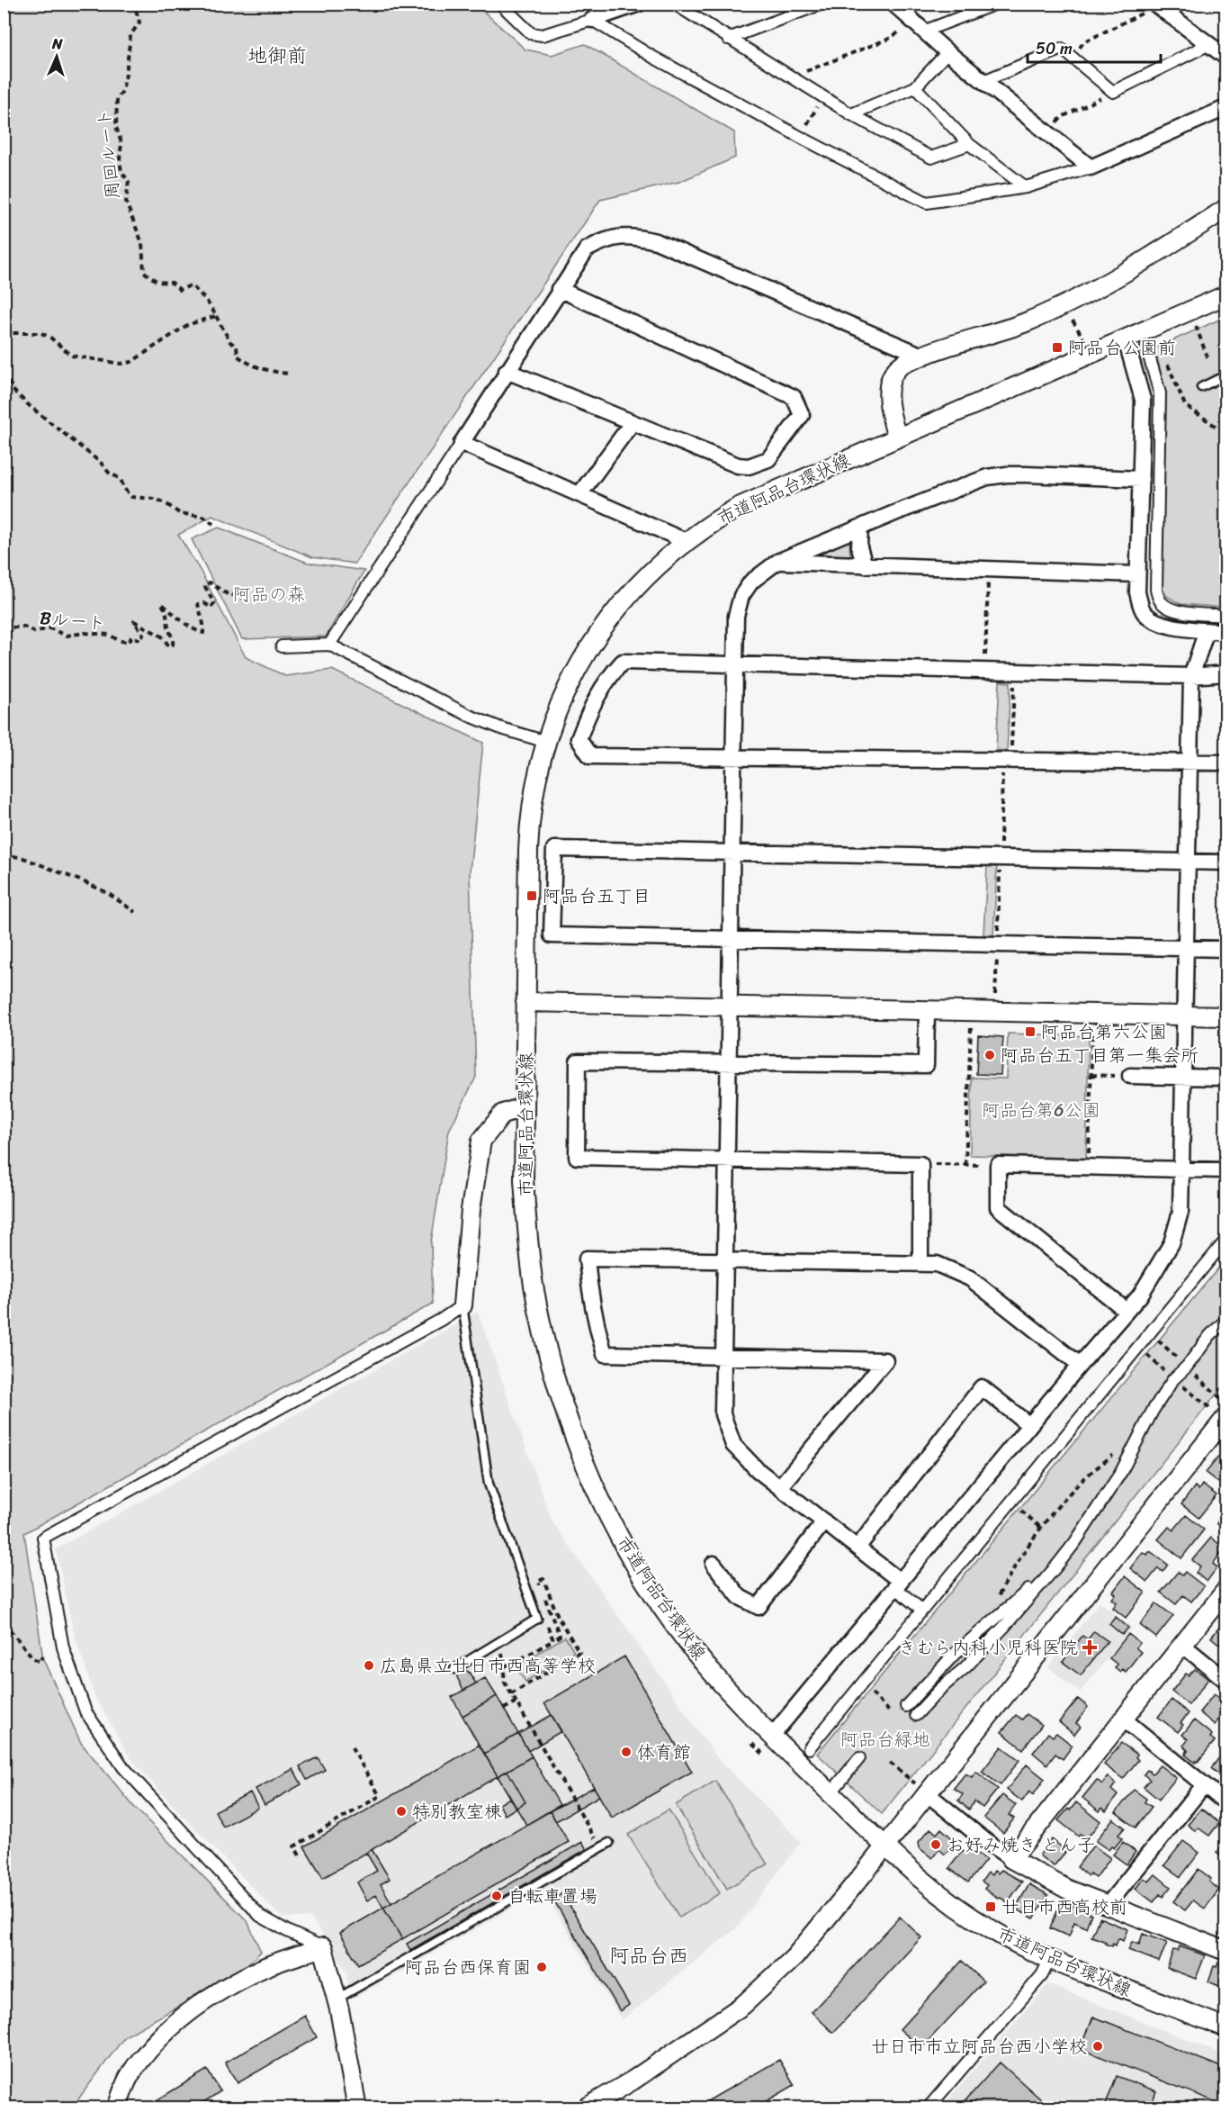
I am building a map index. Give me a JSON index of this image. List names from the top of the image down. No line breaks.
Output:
{"streets":{"street":["市道阿品台環状線"],"path":["周回ルート","Bルート"]},"districts":["地御前","阿品台西"],"parks":["阿品の森","阿品台第6公園","阿品台緑地"],"places":{"transit":["阿品台公園前","阿品台五丁目","阿品台第六公園","廿日市西高校前"],"other":["阿品台五丁目第一集会所","広島県立廿日市西高等学校","体育館","特別教室棟","お好み焼き とん子","自転車置場","阿品台西保育園","廿日市市立阿品台西小学校"],"health":["きむら内科小児科医院"]},"scale_bar":"50 m","north":"top"}
